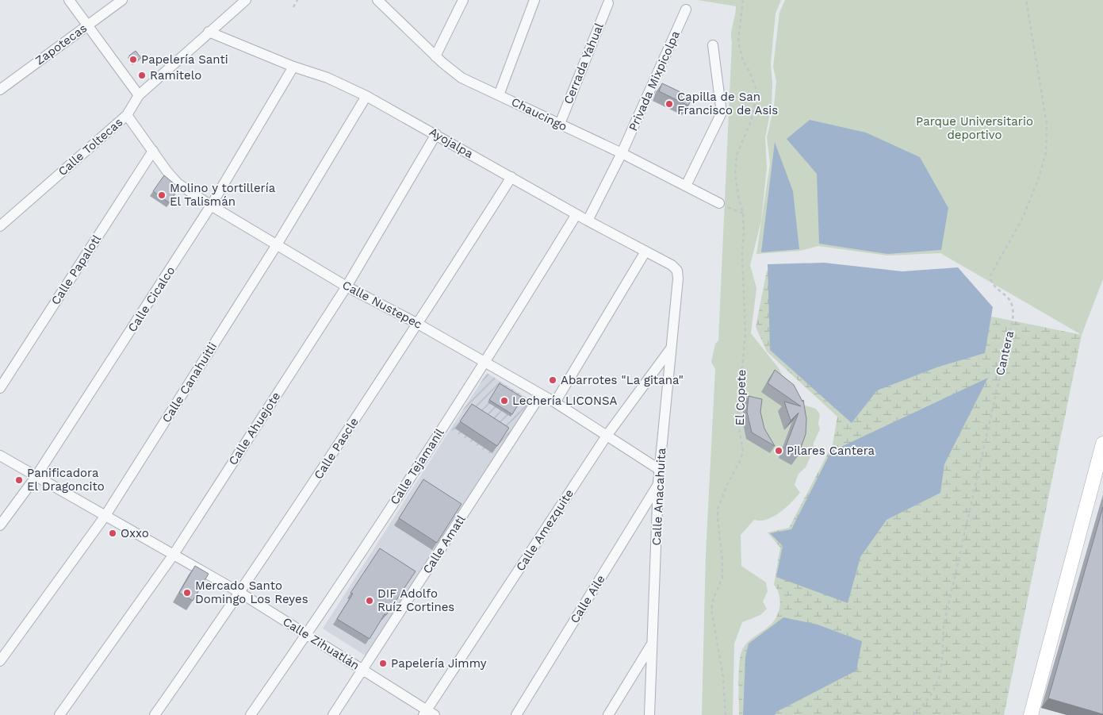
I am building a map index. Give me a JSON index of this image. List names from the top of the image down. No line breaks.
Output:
{"streets":{"street":["Zapotecas","Cerrada Yahual","Privada Mixpicolpa","Chaucingo","Ayojalpa","Calle Toltecas","Calle Papalotl","Calle Cicalco","Calle Nustepec","Calle Canahuitli","Calle Ahuejote","Calle Pascle","Calle Tejamanil","Calle Anacahuita","Calle Amezquite","Calle Amatl","Calle Aile","Calle Zihuatlán"],"path":["Cantera","El Copete"]},"crossings":[["Cerrada Yahual","Chaucingo"],["Privada Mixpicolpa","Chaucingo"],["Ayojalpa","Calle Toltecas"],["Ayojalpa","Calle Cicalco"],["Ayojalpa","Calle Canahuitli"],["Ayojalpa","Calle Ahuejote"],["Ayojalpa","Calle Pascle"],["Ayojalpa","Calle Tejamanil"],["Ayojalpa","Calle Anacahuita"],["Calle Toltecas","Calle Nustepec"],["Calle Papalotl","Calle Nustepec"],["Calle Cicalco","Calle Nustepec"],["Calle Cicalco","Calle Zihuatlán"],["Calle Nustepec","Calle Canahuitli"],["Calle Nustepec","Calle Ahuejote"],["Calle Nustepec","Calle Pascle"],["Calle Nustepec","Calle Tejamanil"],["Calle Nustepec","Calle Anacahuita"],["Calle Nustepec","Calle Amezquite"],["Calle Nustepec","Calle Amatl"],["Calle Canahuitli","Calle Zihuatlán"],["Calle Ahuejote","Calle Zihuatlán"],["Calle Pascle","Calle Zihuatlán"],["Calle Tejamanil","Calle Zihuatlán"],["Calle Anacahuita","Calle Amezquite"],["Calle Anacahuita","Calle Aile"],["Calle Amezquite","Calle Zihuatlán"],["Calle Amatl","Calle Zihuatlán"]],"parks":["Parque Universitario deportivo"],"places":["Papelería Santi","Ramitelo","Capilla de San Francisco de Asis","Molino y tortillería El Talismán","Abarrotes \"La gitana\"","Lechería LICONSA","Pilares Cantera","Panificadora El Dragoncito","Oxxo","Mercado Santo Domingo Los Reyes","DIF Adolfo Ruíz Cortines","Papelería Jimmy"]}
